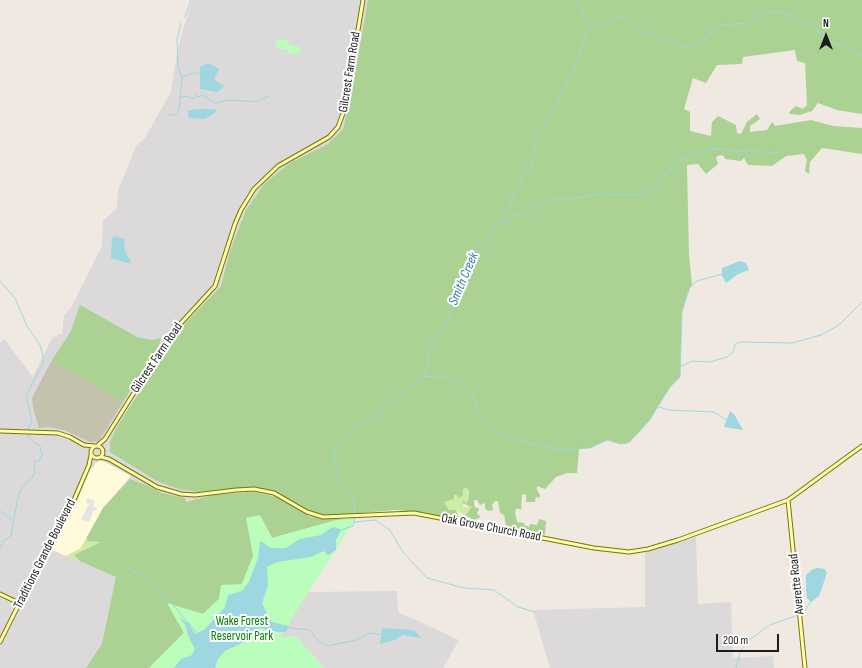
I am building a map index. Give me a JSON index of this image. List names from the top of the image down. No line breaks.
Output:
{"streets":{"main road":["Gilcrest Farm Road","Oak Grove Church Road","Traditions Grande Boulevard","Averette Road"]},"crossings":[["Gilcrest Farm Road","Oak Grove Church Road"],["Gilcrest Farm Road","Traditions Grande Boulevard"],["Oak Grove Church Road","Traditions Grande Boulevard"],["Oak Grove Church Road","Averette Road"]],"water":["Smith Creek"],"parks":["Wake Forest Reservoir Park"],"scale_bar":"200 m","north":"top"}
